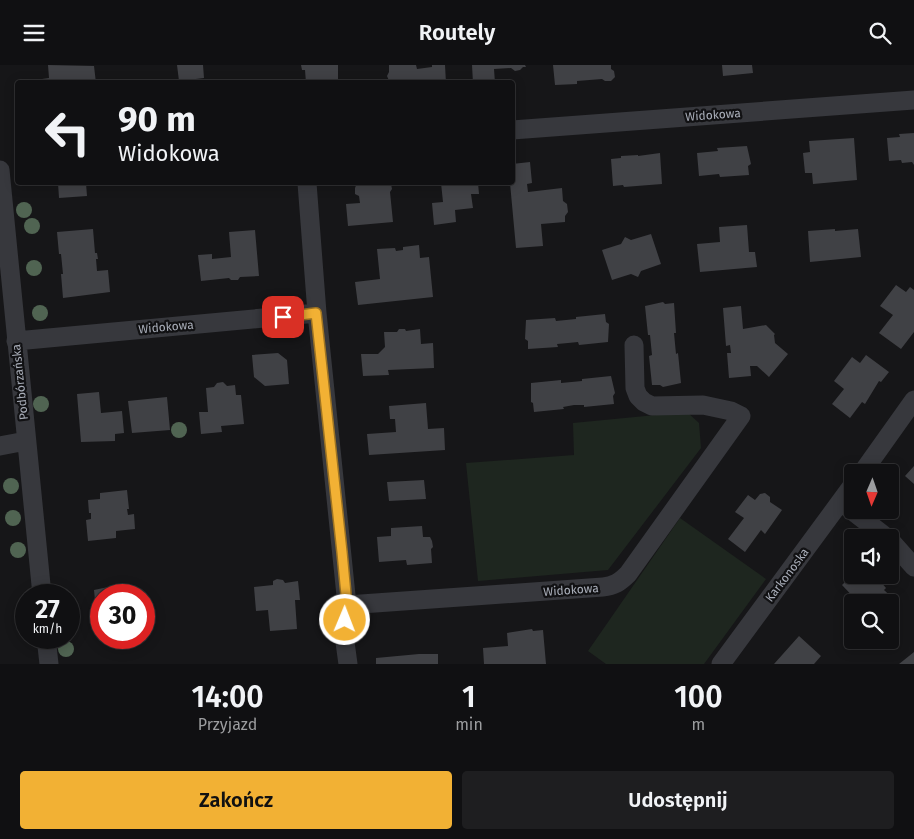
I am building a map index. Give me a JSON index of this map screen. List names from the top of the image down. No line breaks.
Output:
{"streets":{"street":["Widokowa","Podbórzańska","Karkonoska"]},"crossings":[["Widokowa","Podbórzańska"]],"north":"bottom","page":{"header":"Routely","turn":["90 m","Widokowa"],"speed":"27 km/h","limit":"30","eta":["14:00","Przyjazd","1","min","100","m"],"buttons":["Zakończ","Udostępnij"]}}
